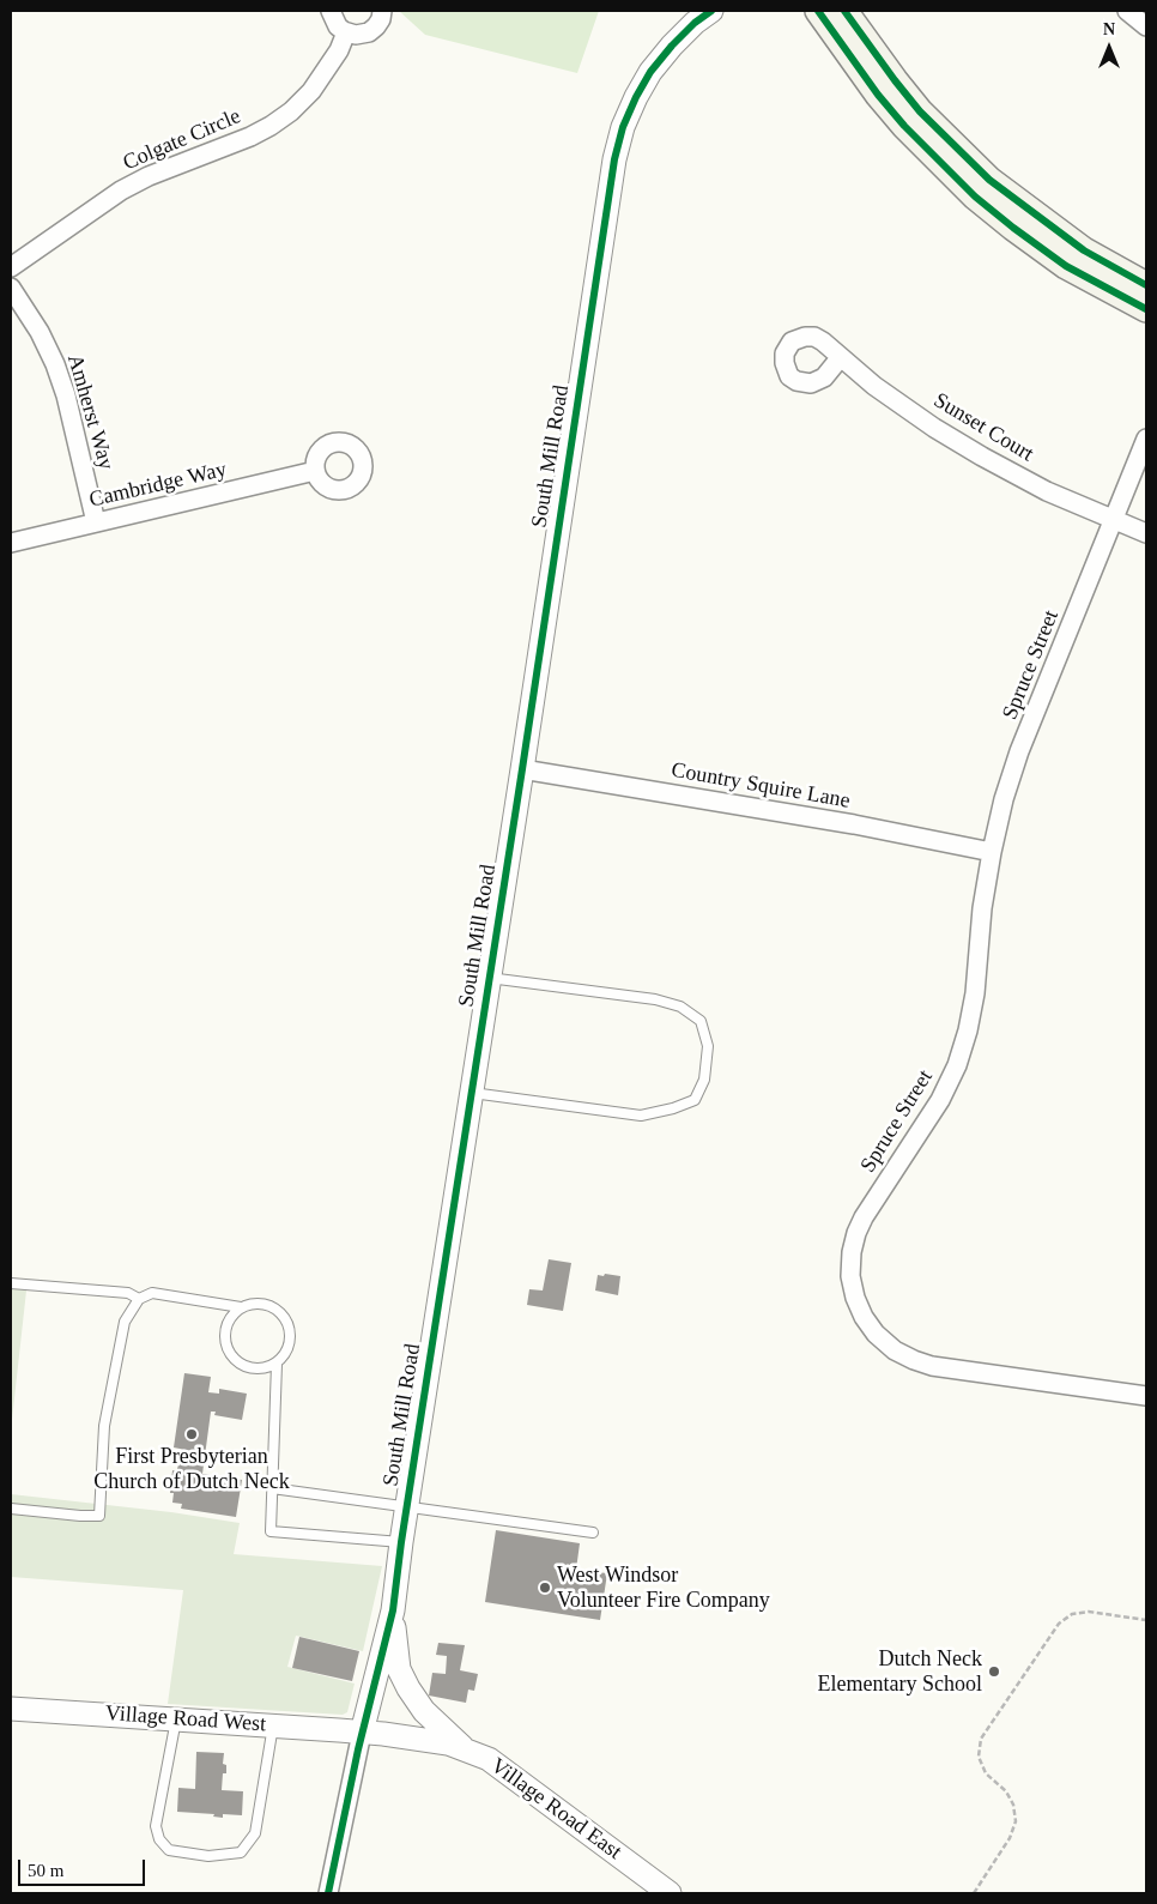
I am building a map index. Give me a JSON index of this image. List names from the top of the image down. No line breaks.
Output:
{"streets":{"street":["Colgate Circle","Amherst Way","Sunset Court","South Mill Road","Cambridge Way","Spruce Street","Country Squire Lane","Village Road West","Village Road East"]},"crossings":[["Amherst Way","Cambridge Way"],["Sunset Court","Spruce Street"],["South Mill Road","Country Squire Lane"],["South Mill Road","Village Road West"],["South Mill Road","Village Road East"],["Spruce Street","Country Squire Lane"],["Village Road West","Village Road East"]],"places":["First Presbyterian Church of Dutch Neck","West Windsor Volunteer Fire Company","Dutch Neck Elementary School"],"scale_bar":"50 m","north":"top"}
